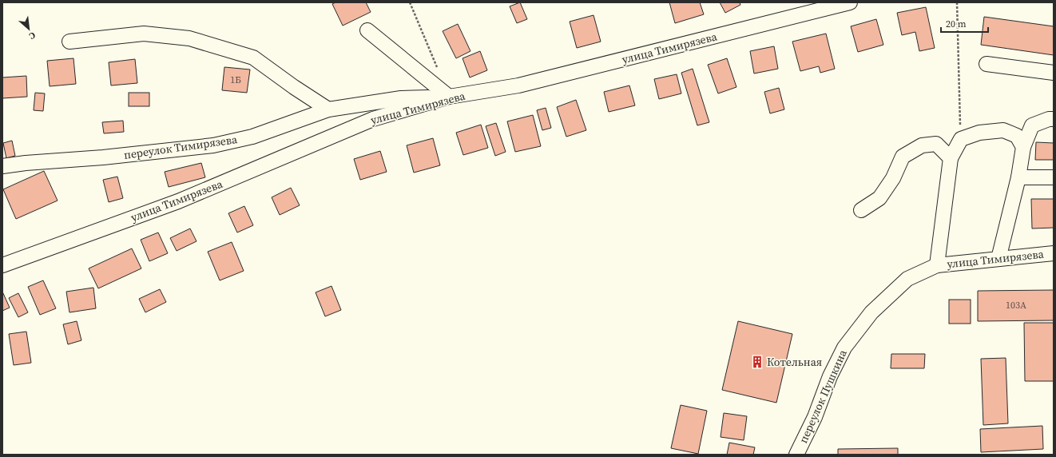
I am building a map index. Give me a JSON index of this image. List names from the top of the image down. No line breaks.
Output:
{"streets":{"street":["улица Тимирязева","переулок Тимирязева","переулок Пушкина"]},"crossings":[["улица Тимирязева","переулок Тимирязева"],["улица Тимирязева","переулок Пушкина"]],"places":{"building":["Котельная"]},"house_numbers":["1Б","103А"],"scale_bar":"20 m","north":"bottom right"}
